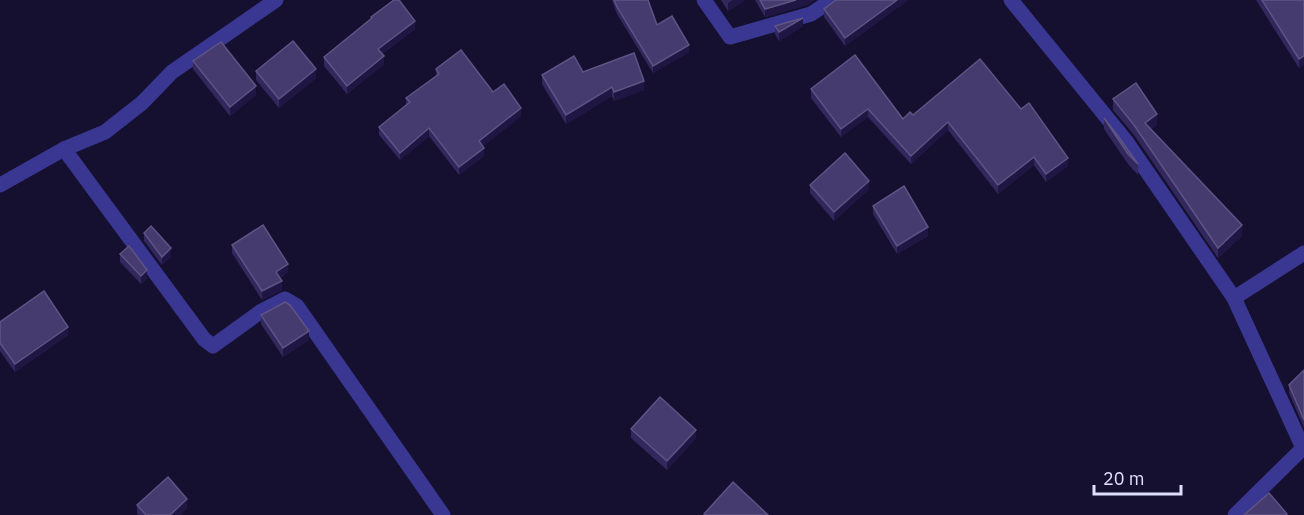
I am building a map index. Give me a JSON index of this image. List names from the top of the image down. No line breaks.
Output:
{"scale_bar":"20 m"}
